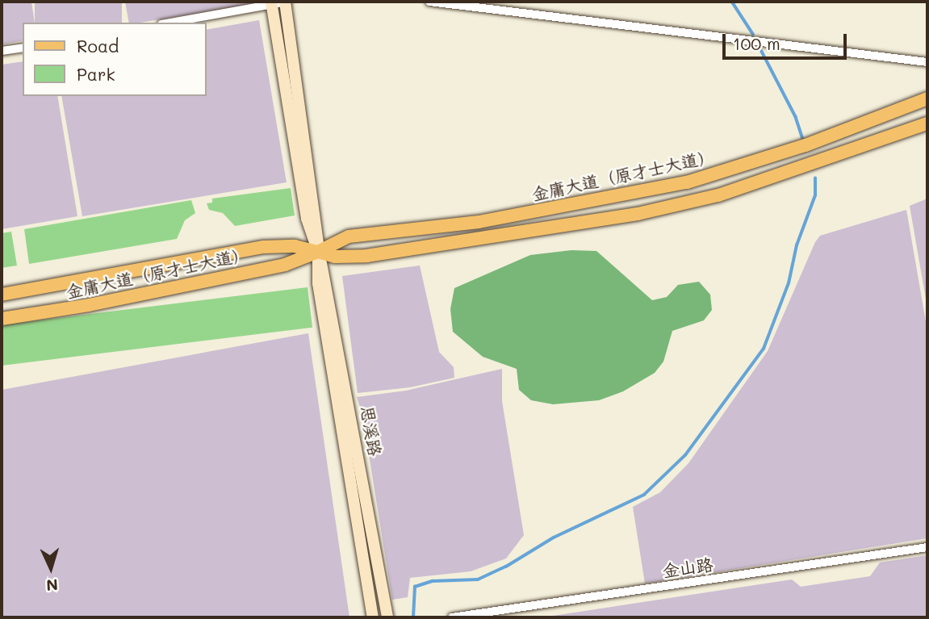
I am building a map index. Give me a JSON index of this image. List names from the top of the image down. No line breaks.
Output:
{"streets":{"main road":["金庸大道（原才士大道）"],"street":["思溪路","金山路"]},"crossings":[["金庸大道（原才士大道）","思溪路"]],"legend":["Road","Park"],"scale_bar":"100 m","north":"bottom"}
